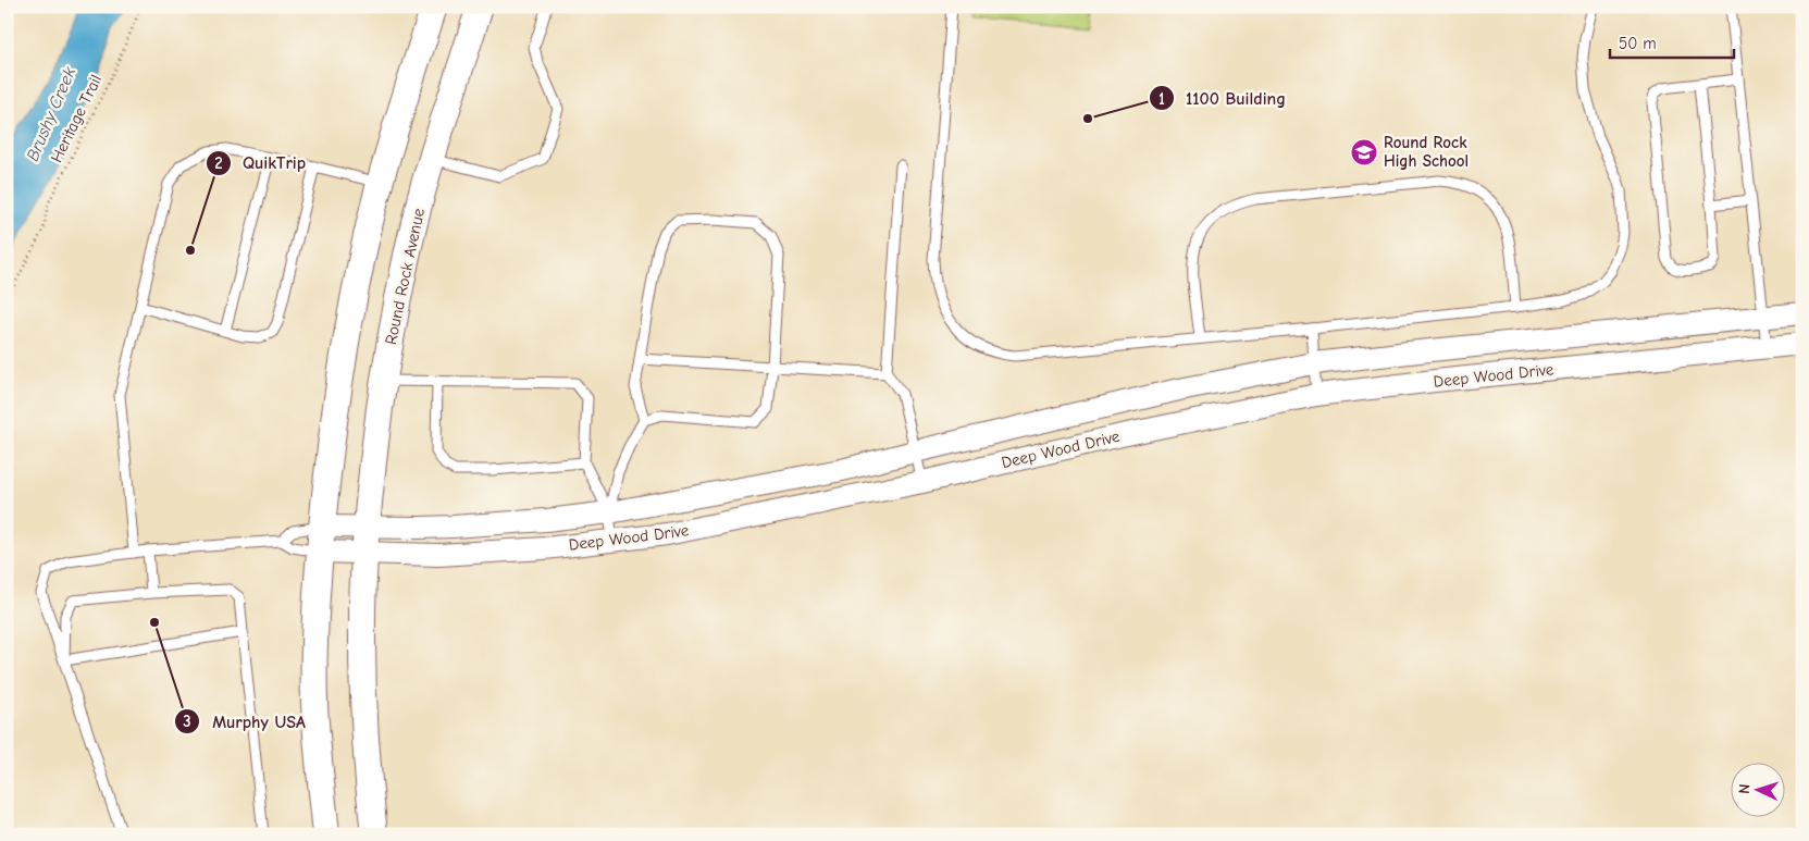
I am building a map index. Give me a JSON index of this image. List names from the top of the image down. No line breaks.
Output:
{"streets":{"main road":["Round Rock Avenue"],"street":["Deep Wood Drive"],"path":["Heritage Trail"]},"crossings":[["Round Rock Avenue","Deep Wood Drive"]],"water":["Brushy Creek"],"places":{"other":["1100 Building","QuikTrip","Murphy USA"],"school or university":["Round Rock High School"]},"scale_bar":"50 m","north":"left"}
